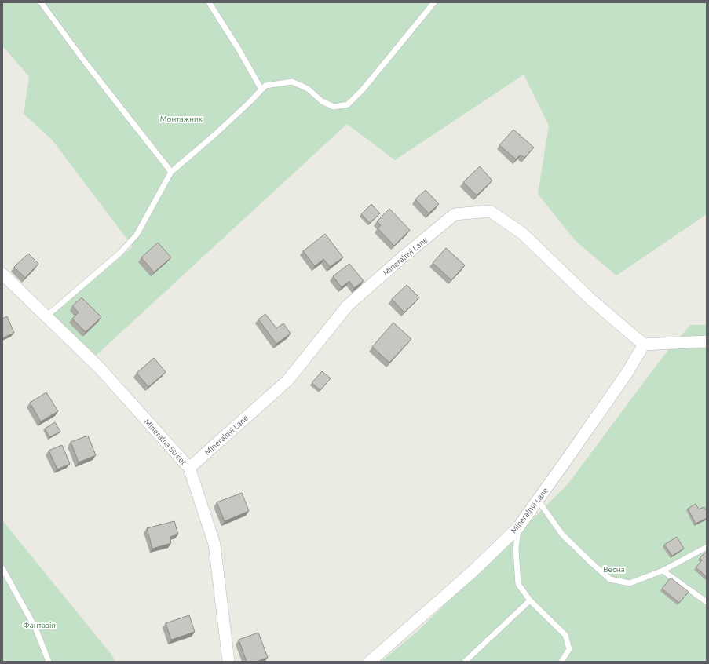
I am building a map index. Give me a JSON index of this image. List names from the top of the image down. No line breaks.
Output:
{"streets":{"street":["Mineralnyi Lane","Mineralna Street"]},"crossings":[["Mineralnyi Lane","Mineralna Street"]],"parks":["Монтажник","Весна","Фантазія"]}
